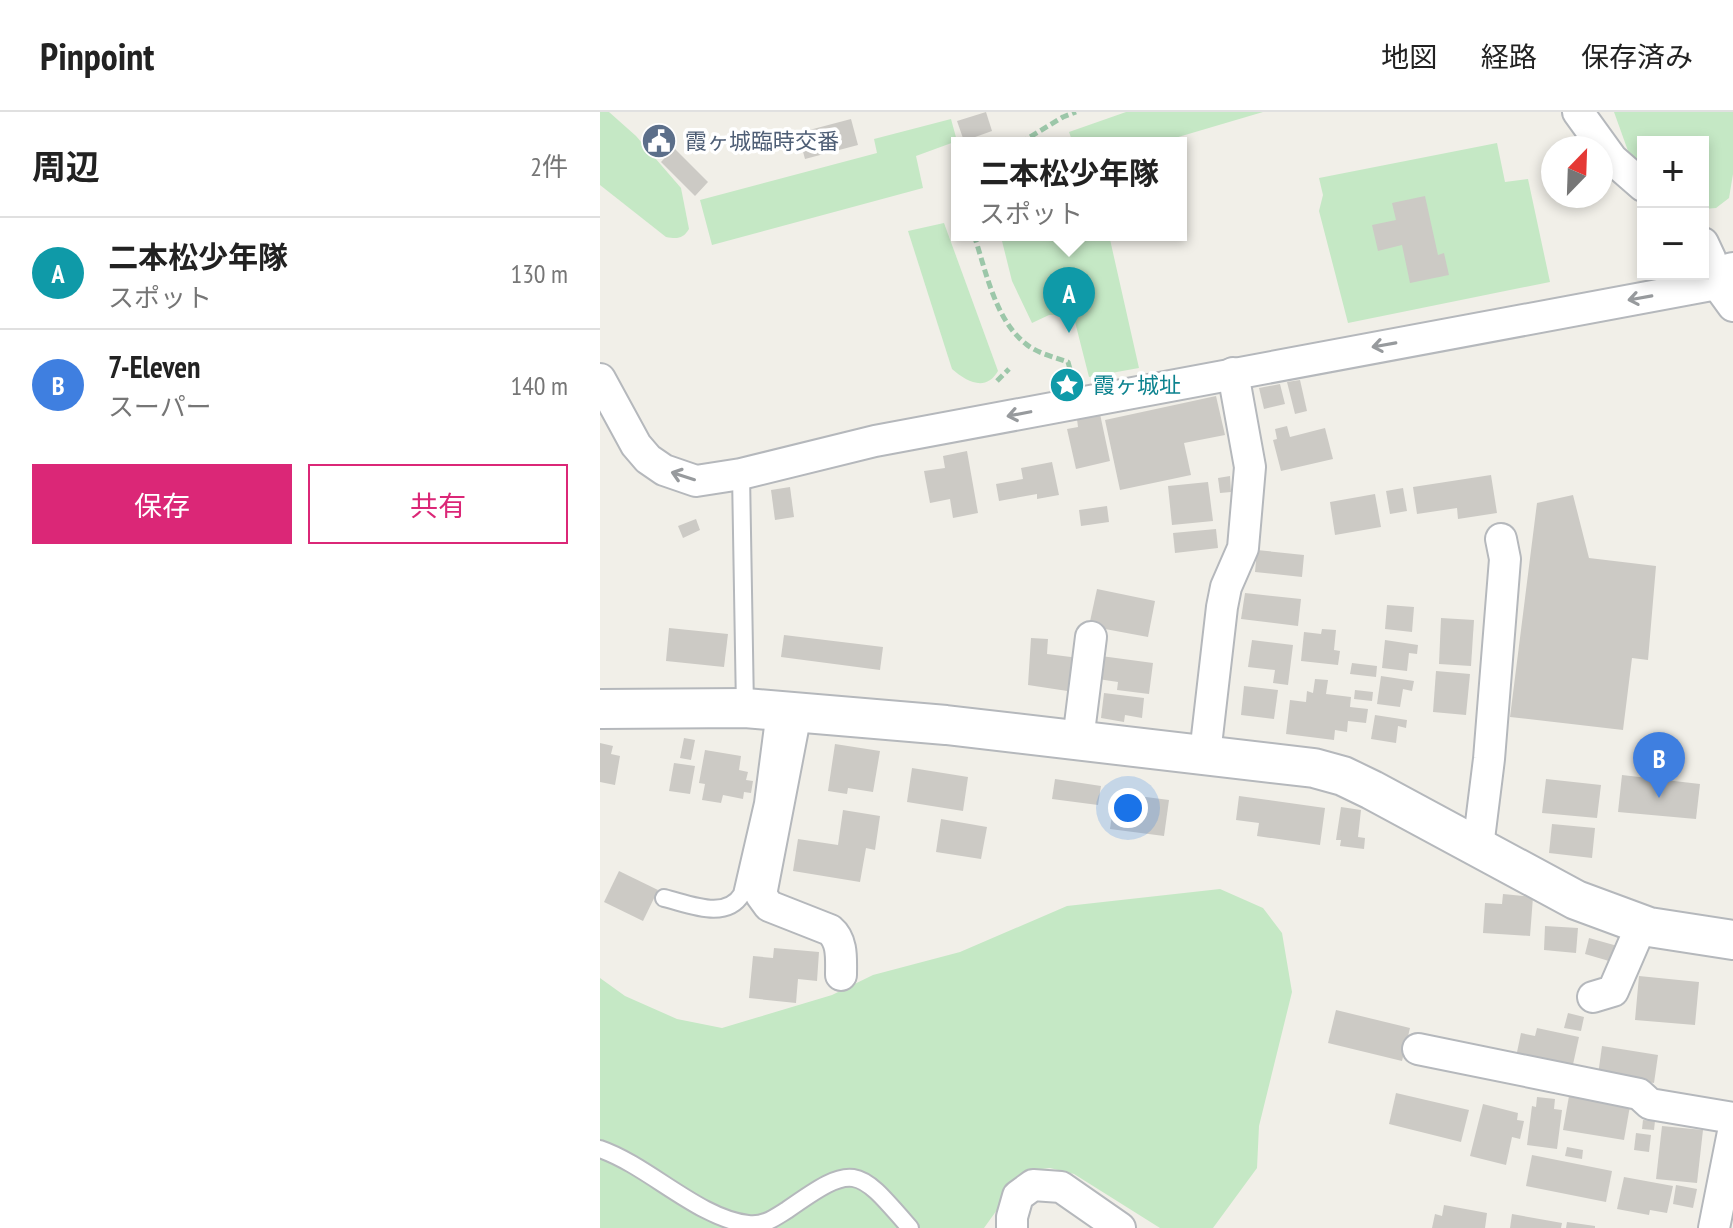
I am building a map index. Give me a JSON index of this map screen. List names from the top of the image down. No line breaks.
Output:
{"places":{"public building":["霞ヶ城臨時交番"],"place":["霞ヶ城址"]},"north":"top right","page":{"header":"Pinpoint","nav":["地図","経路","保存済み"],"heading":["周辺","2件"],"map_buttons":["+","−"],"popup":["二本松少年隊","スポット"],"list":[{"mark":"A","name":"二本松少年隊","note":"スポット","value":"130 m"},{"mark":"B","name":"7-Eleven","note":"スーパー","value":"140 m"}],"pins":["A","B"],"buttons":["保存","共有"]}}
